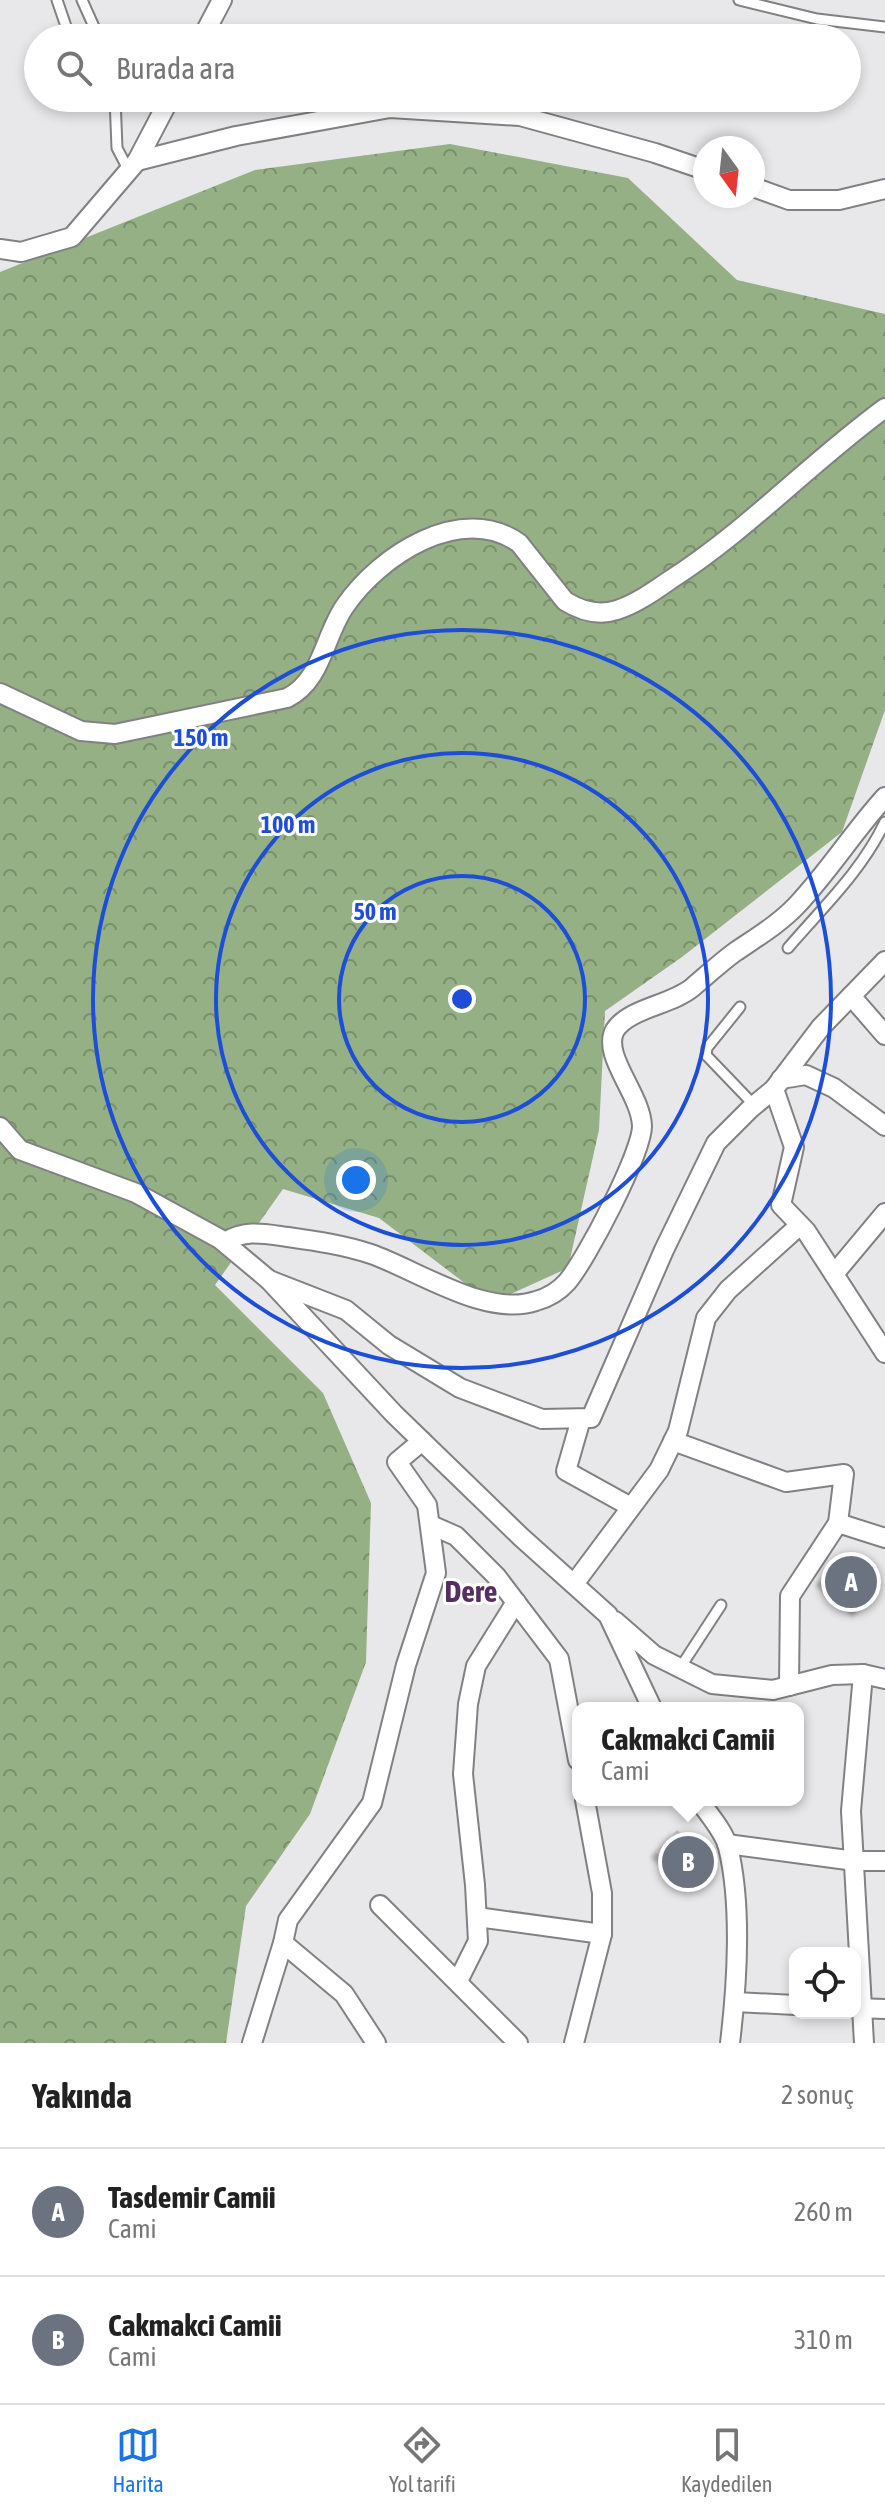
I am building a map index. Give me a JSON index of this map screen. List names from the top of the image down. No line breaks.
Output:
{"districts":["Dere"],"north":"bottom","page":{"search":"Burada ara","pins":["A","B"],"popup":["Cakmakci Camii","Cami"],"heading":["Yakında","2 sonuç"],"list":[{"mark":"A","name":"Tasdemir Camii","note":"Cami","value":"260 m"},{"mark":"B","name":"Cakmakci Camii","note":"Cami","value":"310 m"}],"nav":["Harita","Yol tarifi","Kaydedilen"]},"rings":["150 m","100 m","50 m"]}
